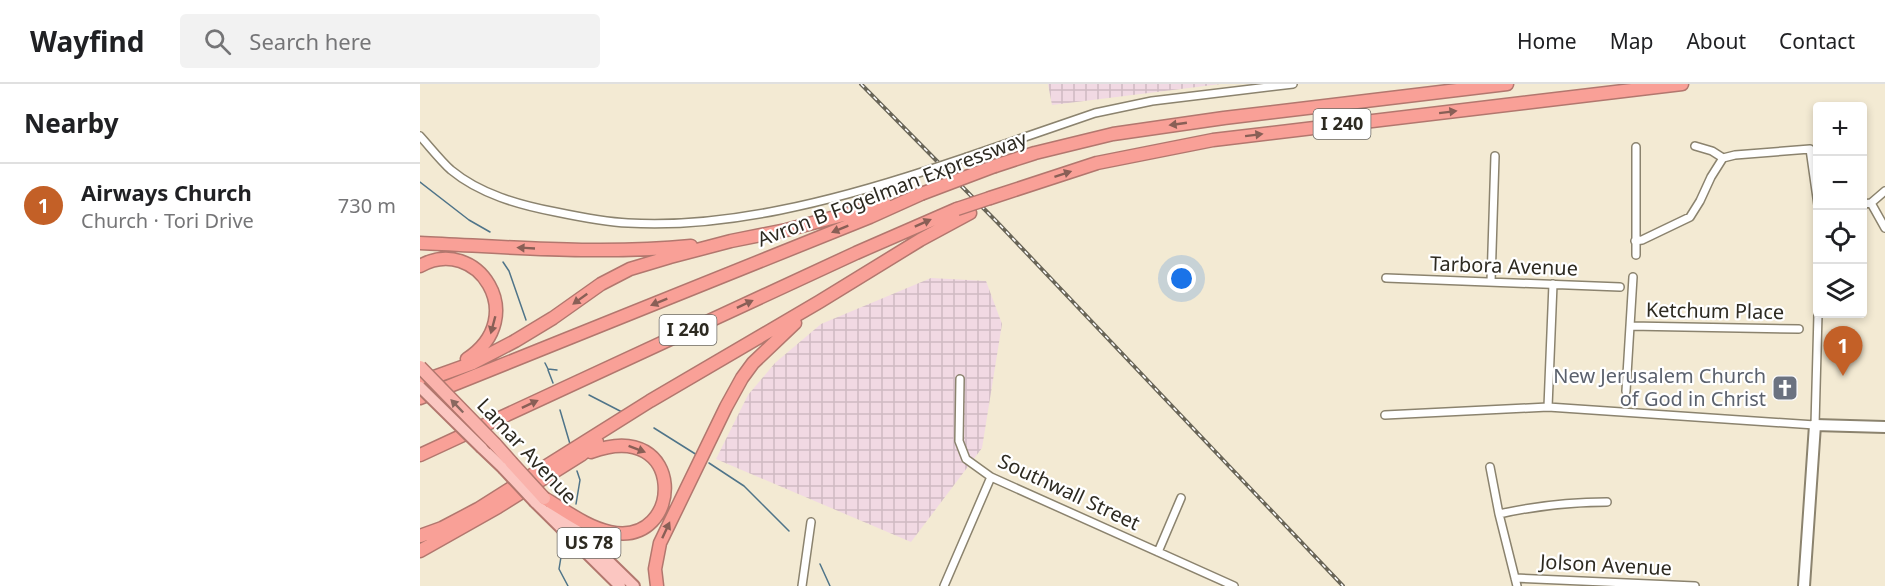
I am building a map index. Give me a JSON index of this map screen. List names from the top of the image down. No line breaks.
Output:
{"streets":{"highway":["I 240","Avron B Fogelman Expressway","Lamar Avenue","US 78"],"street":["Tarbora Avenue","Ketchum Place","Southwall Street","Jolson Avenue"]},"places":{"church":["New Jerusalem Church of God in Christ"]},"page":{"header":"Wayfind","search":"Search here","nav":["Home","Map","About","Contact"],"heading":"Nearby","map_buttons":["+","−"],"list":[{"mark":"1","name":"Airways Church","note":"Church · Tori Drive","value":"730 m"}],"pins":"1"}}
